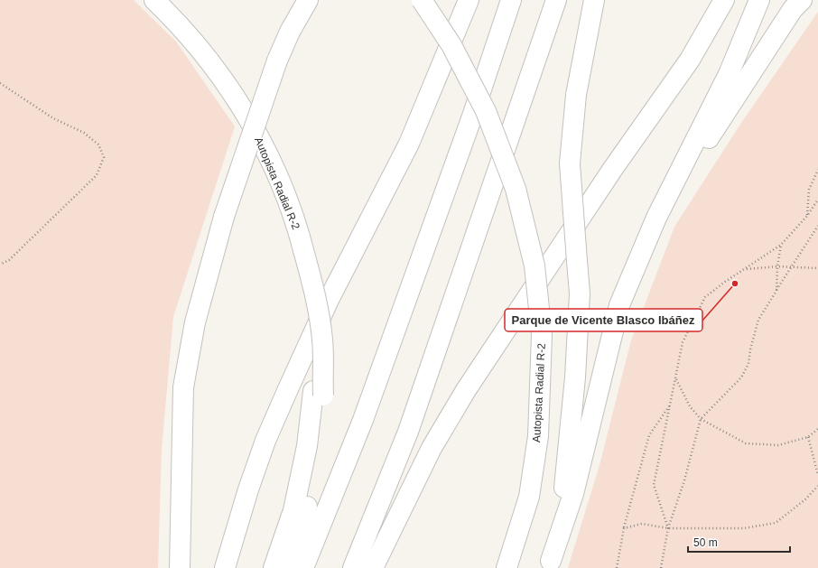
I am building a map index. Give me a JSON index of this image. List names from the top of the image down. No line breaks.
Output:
{"streets":{"highway":["Autopista Radial R-2"]},"places":["Parque de Vicente Blasco Ibáñez"],"scale_bar":"50 m"}
